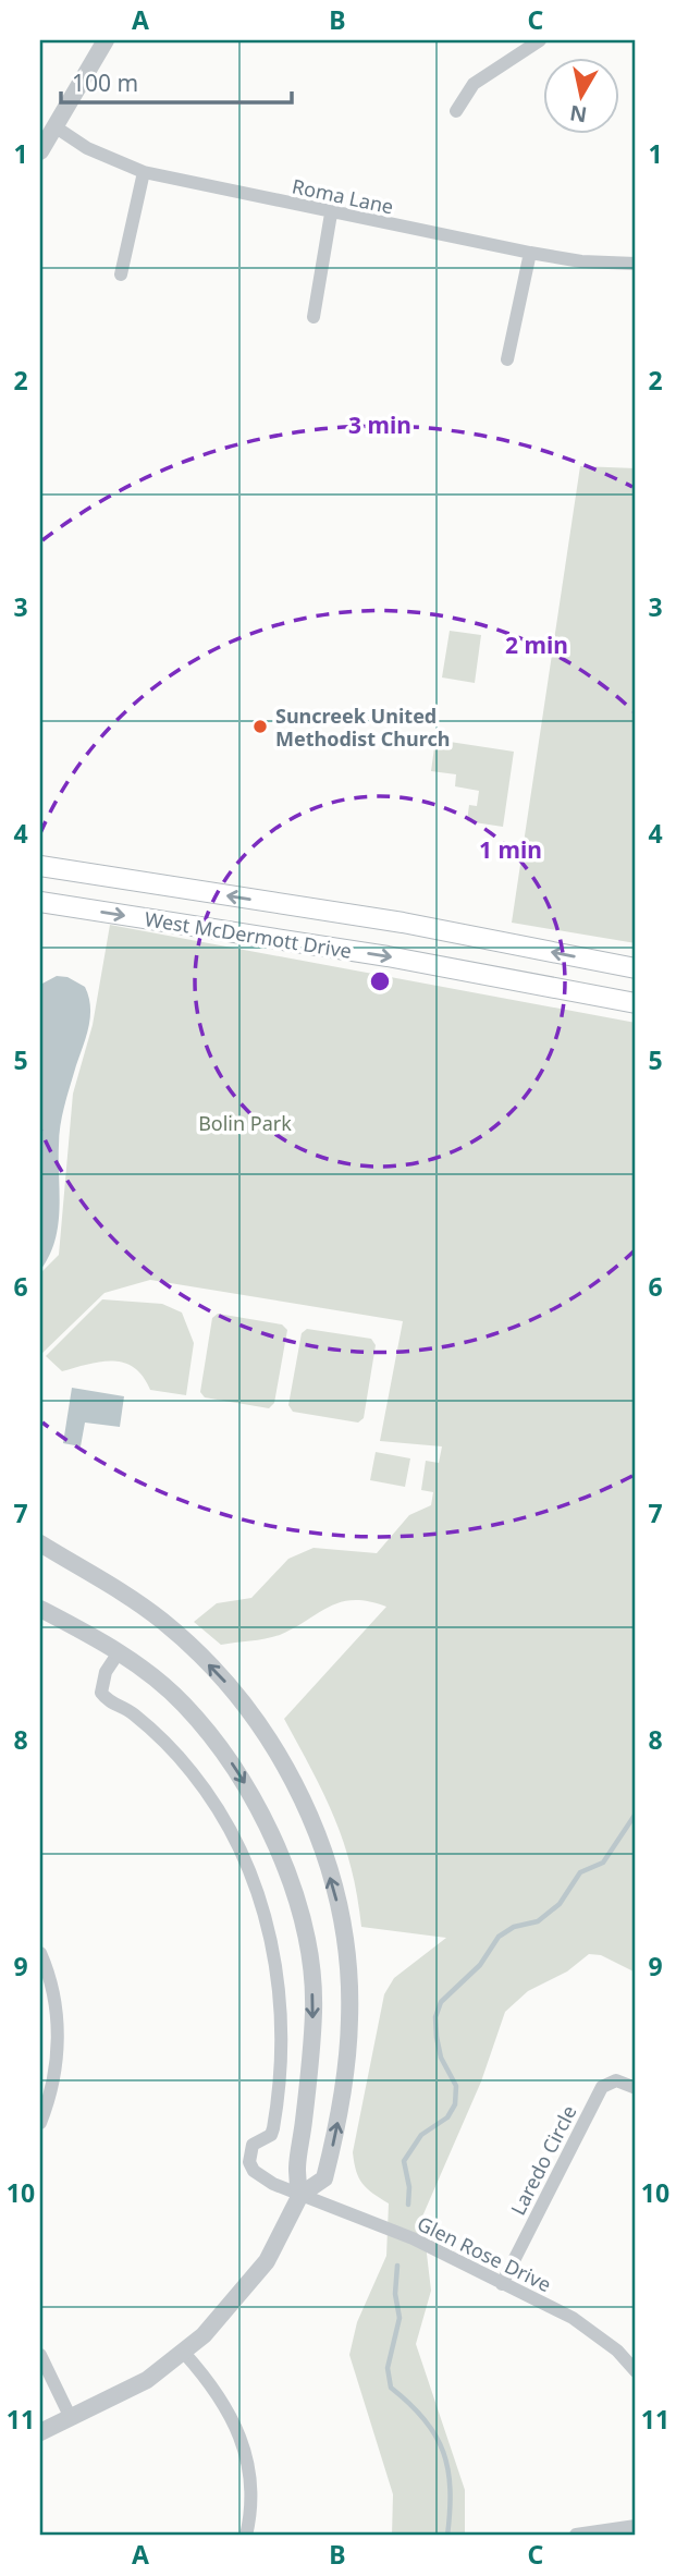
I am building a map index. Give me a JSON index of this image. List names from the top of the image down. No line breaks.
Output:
{"streets":{"main road":["West McDermott Drive"],"street":["Roma Lane","Laredo Circle","Glen Rose Drive"]},"crossings":[["Laredo Circle","Glen Rose Drive"]],"parks":["Bolin Park"],"places":["Suncreek United Methodist Church"],"scale_bar":"100 m","north":"bottom","grid":{"columns":["A","B","C"],"rows":["1","2","3","4","5","6","7","8","9","10","11"]},"rings":["3 min","2 min","1 min"]}
